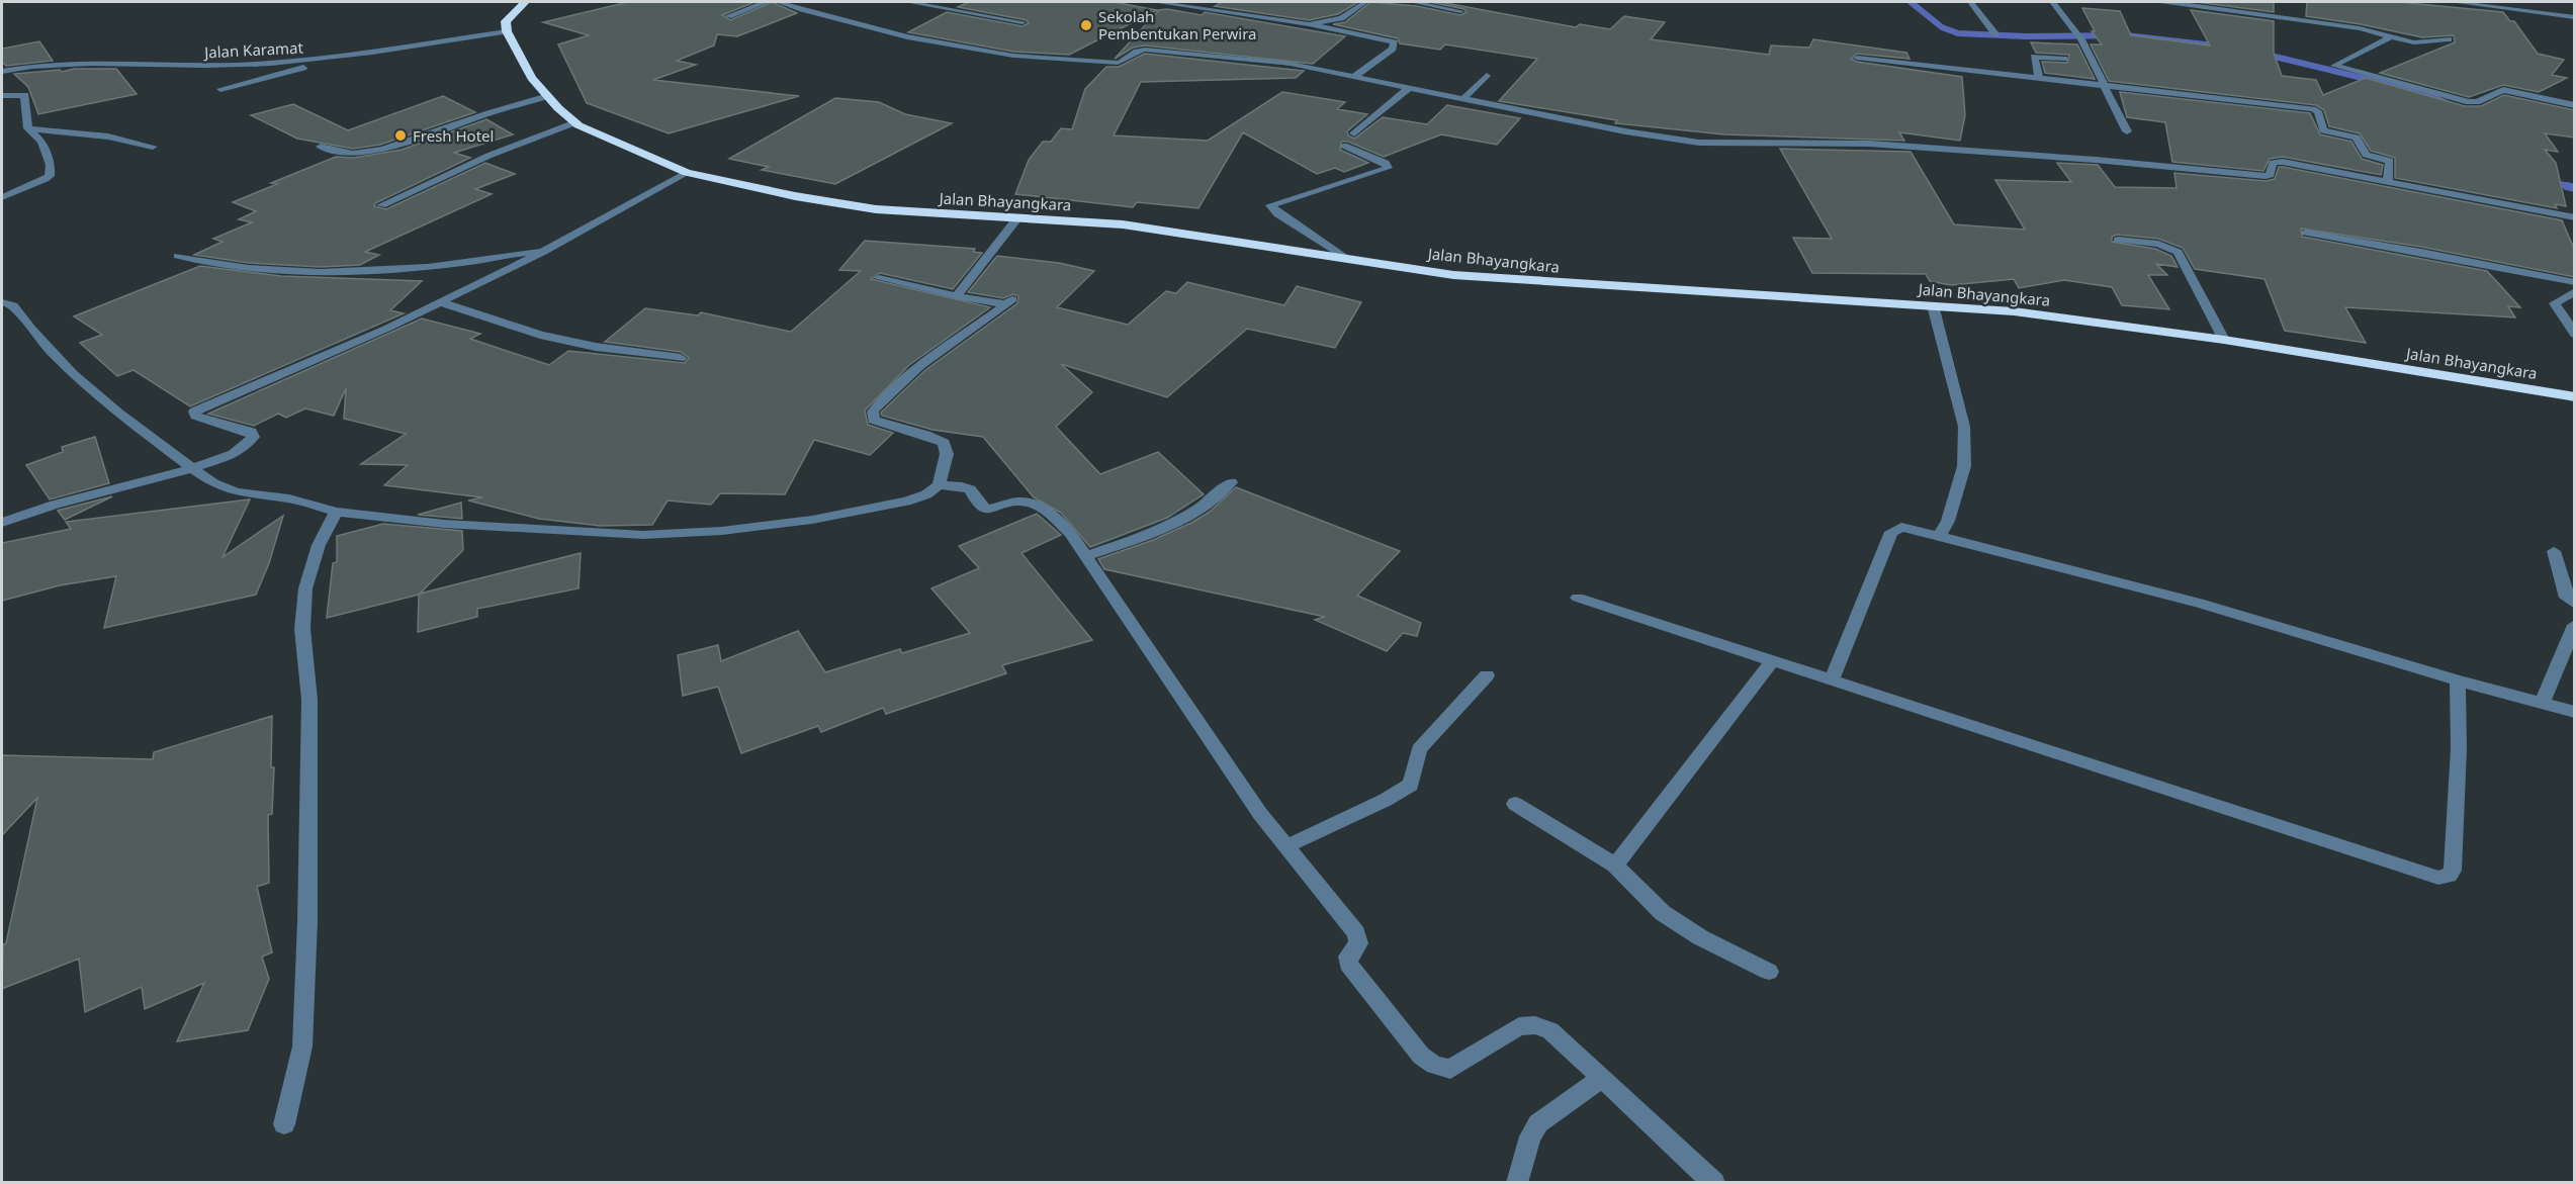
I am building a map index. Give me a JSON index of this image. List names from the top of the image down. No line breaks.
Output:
{"streets":{"highway":["Jalan Bhayangkara"],"street":["Jalan Karamat"]},"crossings":[["Jalan Karamat","Jalan Bhayangkara"]],"places":["Sekolah Pembentukan Perwira","Fresh Hotel"]}
